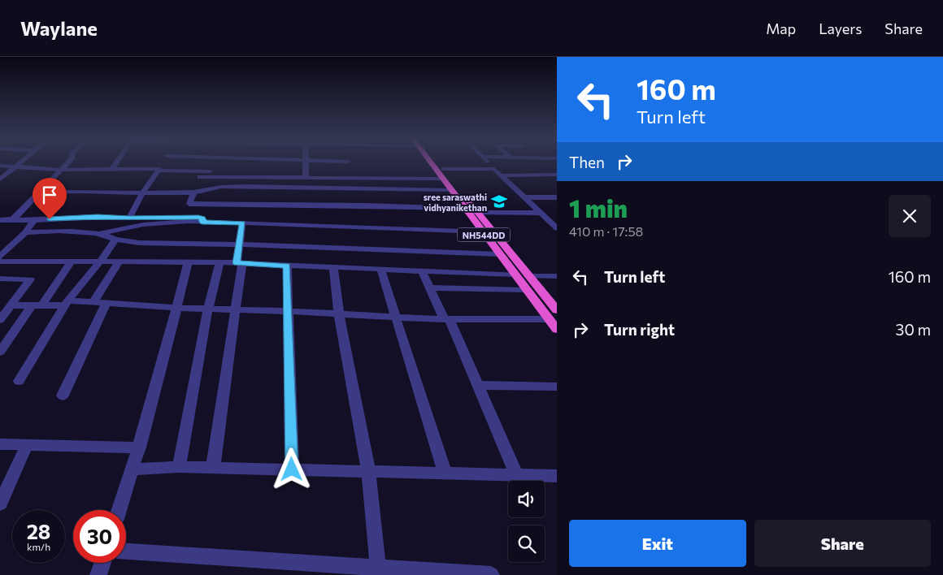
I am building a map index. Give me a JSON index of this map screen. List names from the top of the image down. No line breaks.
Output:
{"streets":{"highway":["NH544DD"]},"places":{"school or university":["sree saraswathi vidhyanikethan"]},"page":{"header":"Waylane","nav":["Map","Layers","Share"],"turn":["160 m","Turn left"],"then":"Then","heading":["1 min","410 m · 17:58"],"list":[{"name":"Turn left","value":"160 m"},{"name":"Turn right","value":"30 m"}],"speed":"28 km/h","limit":"30","buttons":["Exit","Share"]}}
